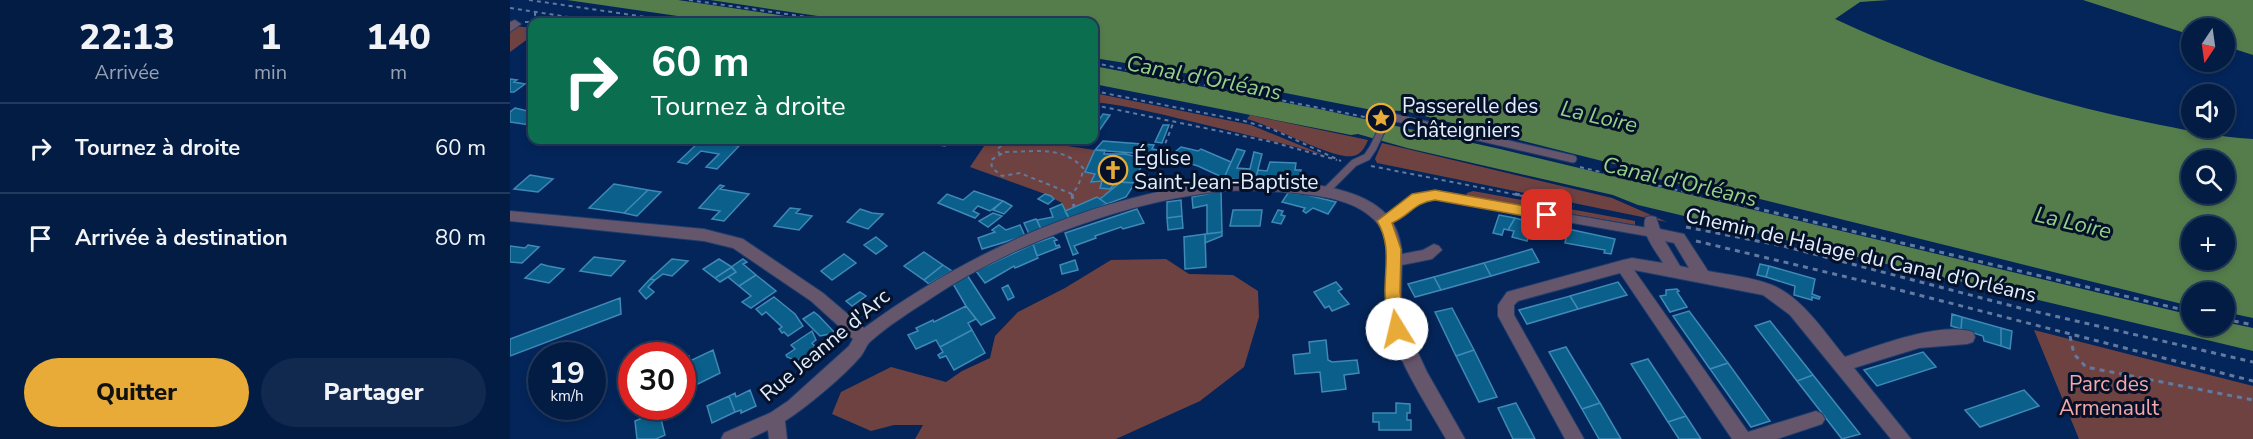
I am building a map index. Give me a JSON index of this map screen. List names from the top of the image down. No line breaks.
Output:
{"streets":{"street":["Rue Jeanne d'Arc"],"path":["Chemin de Halage du Canal d'Orléans"]},"water":["Canal d'Orléans","La Loire"],"parks":["Parc des Armenault"],"places":{"place":["Passerelle des Châteigniers"],"church":["Église Saint-Jean-Baptiste"]},"north":"bottom","page":{"eta":["22:13","Arrivée","1","min","140","m"],"map_buttons":["+","−"],"turn":["60 m","Tournez à droite"],"list":[{"name":"Tournez à droite","value":"60 m"},{"name":"Arrivée à destination","value":"80 m"}],"speed":"19 km/h","limit":"30","buttons":["Quitter","Partager"]}}
